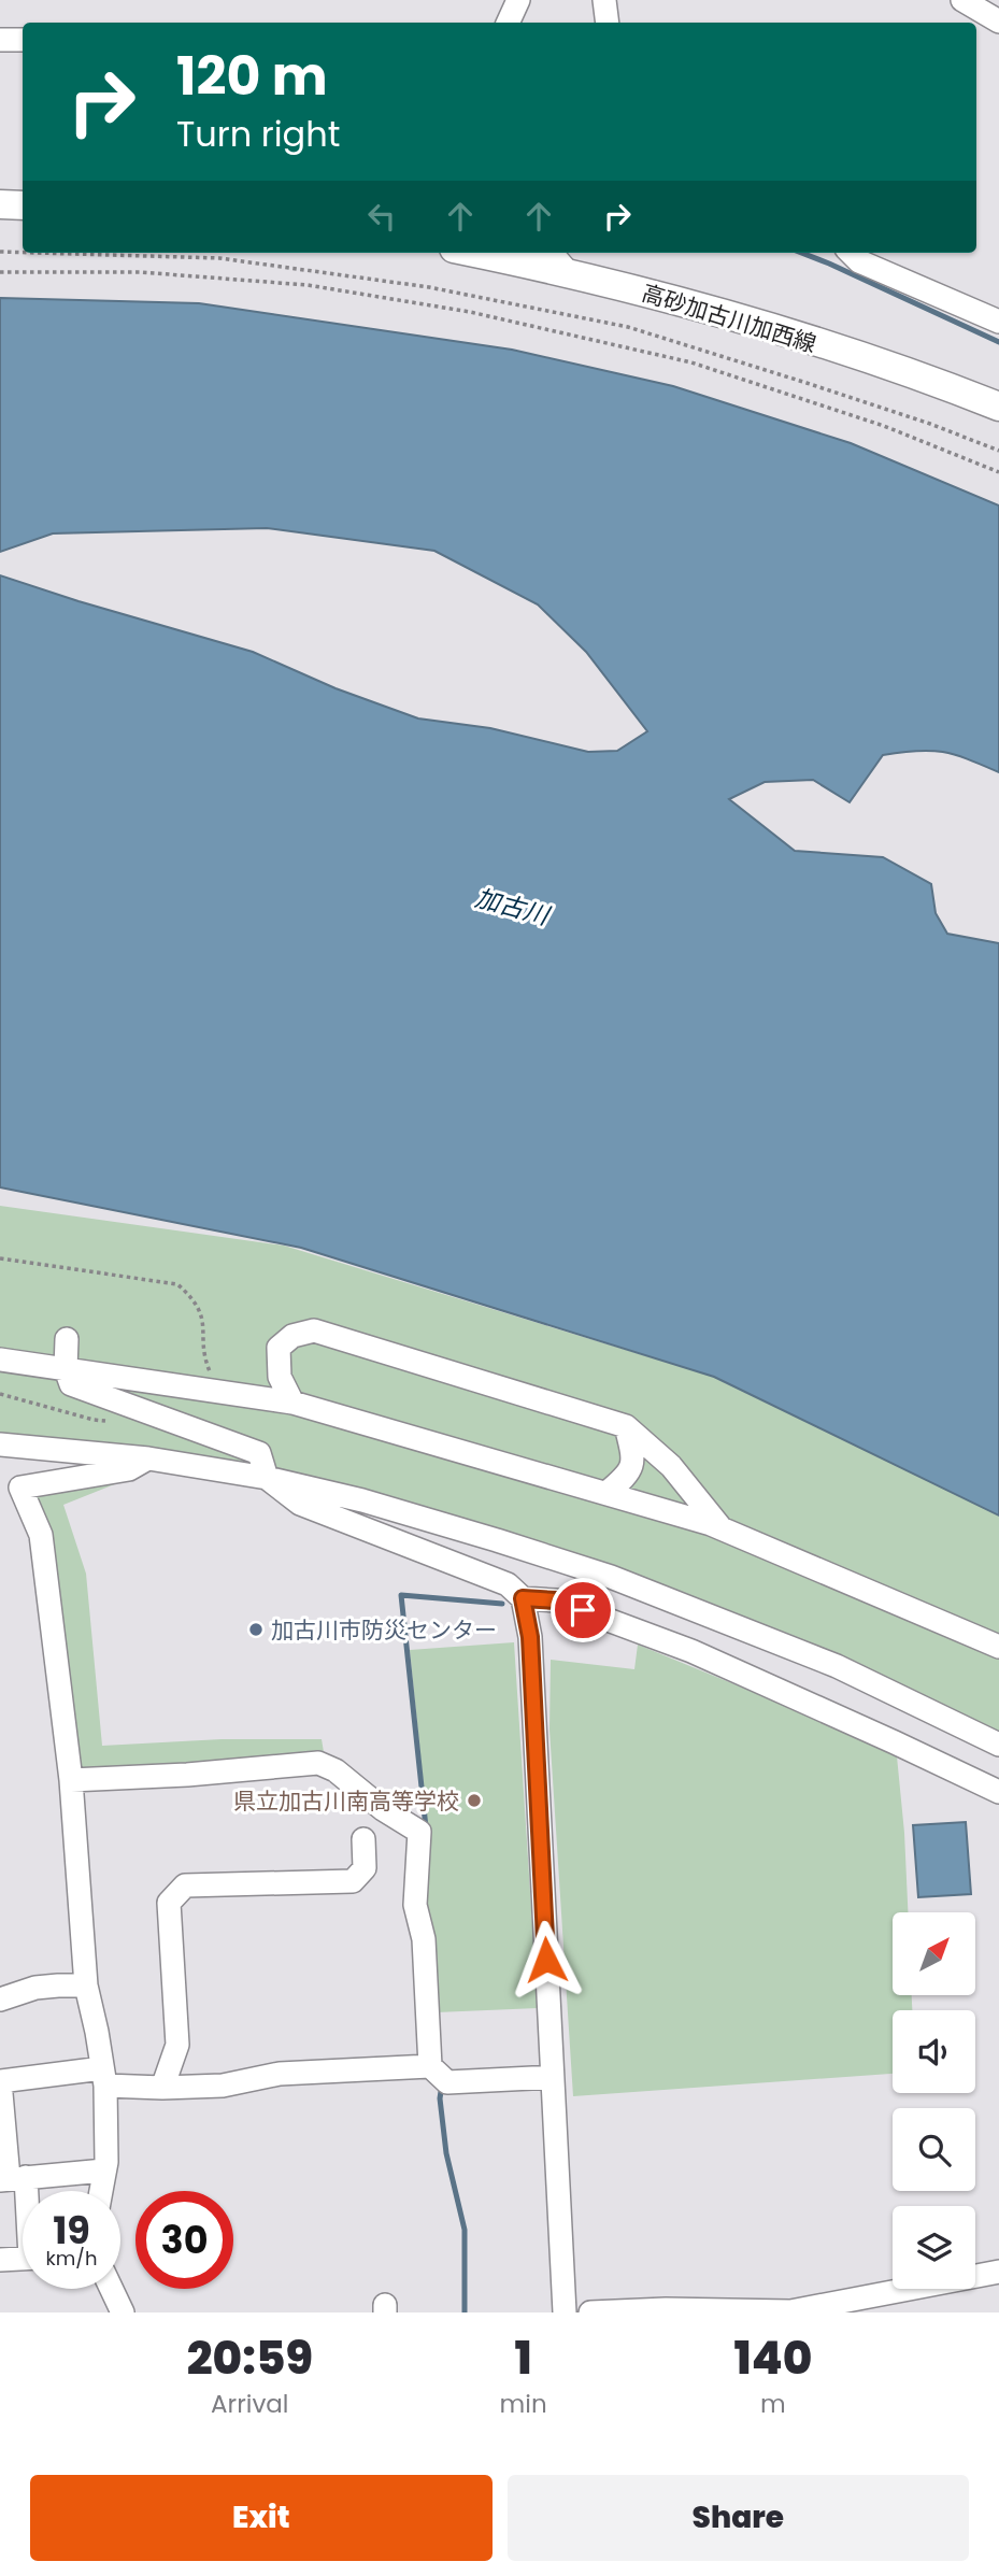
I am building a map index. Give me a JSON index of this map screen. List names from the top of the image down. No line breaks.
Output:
{"streets":{"main road":["高砂加古川加西線"]},"water":["加古川"],"places":["加古川市防災センター","県立加古川南高等学校"],"north":"top right","page":{"turn":["120 m","Turn right"],"speed":"19 km/h","limit":"30","eta":["20:59","Arrival","1","min","140","m"],"buttons":["Exit","Share"]}}
